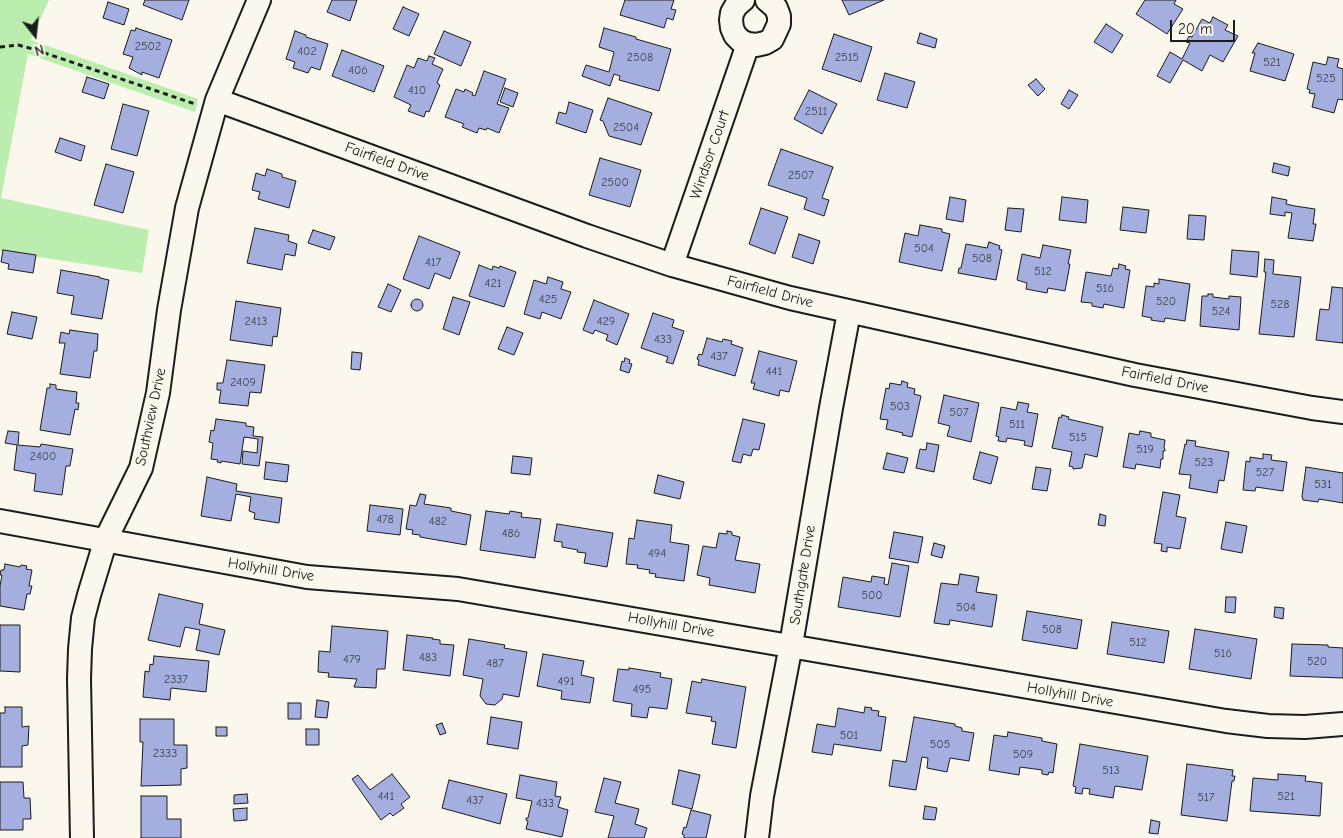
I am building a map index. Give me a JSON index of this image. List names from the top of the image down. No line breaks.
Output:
{"streets":{"street":["Windsor Court","Fairfield Drive","Southview Drive","Hollyhill Drive","Southgate Drive"]},"crossings":[["Windsor Court","Fairfield Drive"],["Fairfield Drive","Southview Drive"],["Fairfield Drive","Southgate Drive"],["Southview Drive","Hollyhill Drive"],["Hollyhill Drive","Southgate Drive"]],"house_numbers":["2502","402","2508","2515","521","406","525","410","2511","2504","2507","2500","504","508","417","512","421","516","425","520","528","524","2413","429","433","437","441","2409","503","507","511","515","519","2400","523","527","531","478","482","486","494","500","504","508","512","516","483","479","520","487","2337","491","495","501","505","2333","509","513","441","521","517","437","433"],"scale_bar":"20 m","north":"bottom"}
